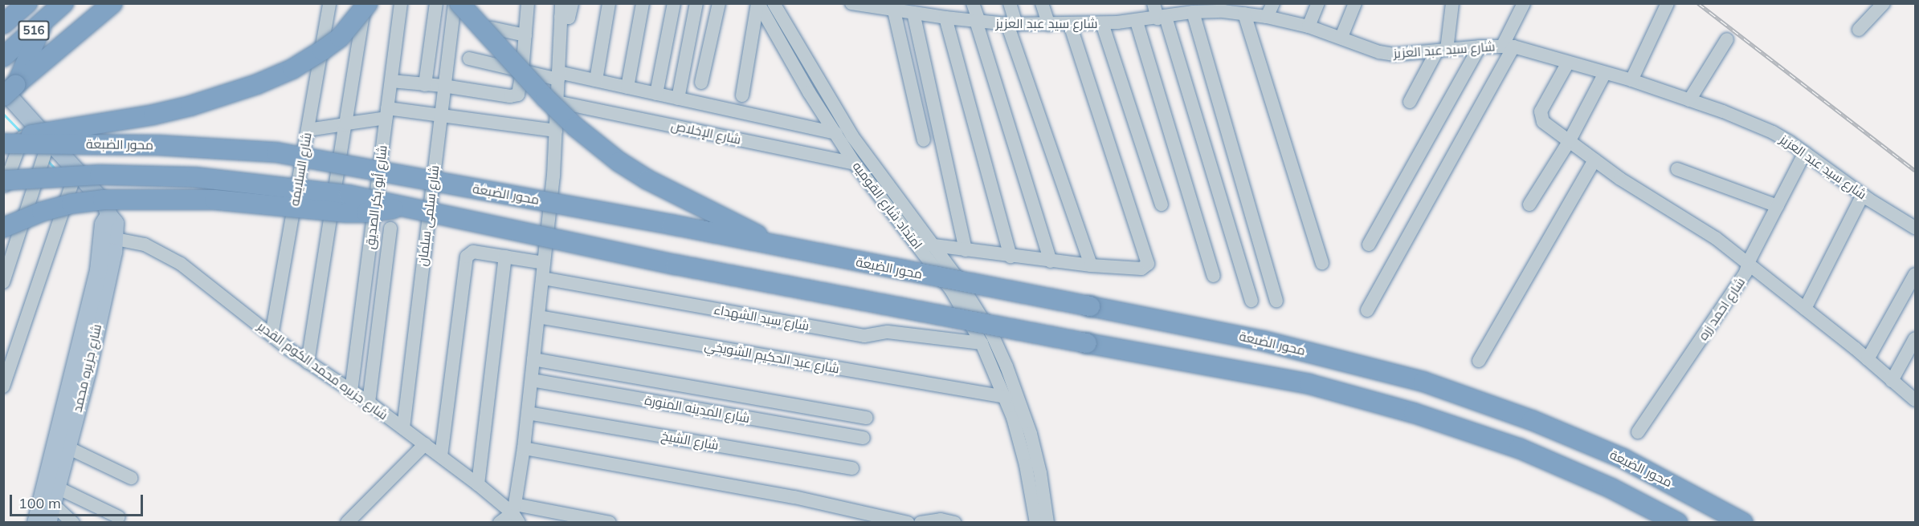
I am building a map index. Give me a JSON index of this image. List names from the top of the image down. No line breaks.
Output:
{"streets":{"highway":["516","محور الضبعة"],"main road":["شارع جزيره محمد"],"street":["شارع سيد عبد العزيز","شارع الإخلاص","شارع السلايمه","شارع أبو بكر الصديق","امتداد شارع القوميه","شارع سلمى سلمان","شارع احمد زره","شارع سيد الشهداء","شارع عبد الحكيم الشويخي","شارع جزيره محمد الكوم القدير","شارع المدينه المنورة","شارع الشيخ"]},"crossings":[["شارع سيد عبد العزيز","شارع احمد زره"],["شارع الإخلاص","امتداد شارع القوميه"],["شارع السلايمه","شارع جزيره محمد الكوم القدير"],["شارع أبو بكر الصديق","شارع جزيره محمد الكوم القدير"],["امتداد شارع القوميه","شارع سيد الشهداء"],["امتداد شارع القوميه","شارع عبد الحكيم الشويخي"],["شارع سلمى سلمان","شارع جزيره محمد الكوم القدير"],["شارع جزيره محمد","شارع جزيره محمد الكوم القدير"]],"scale_bar":"100 m"}
